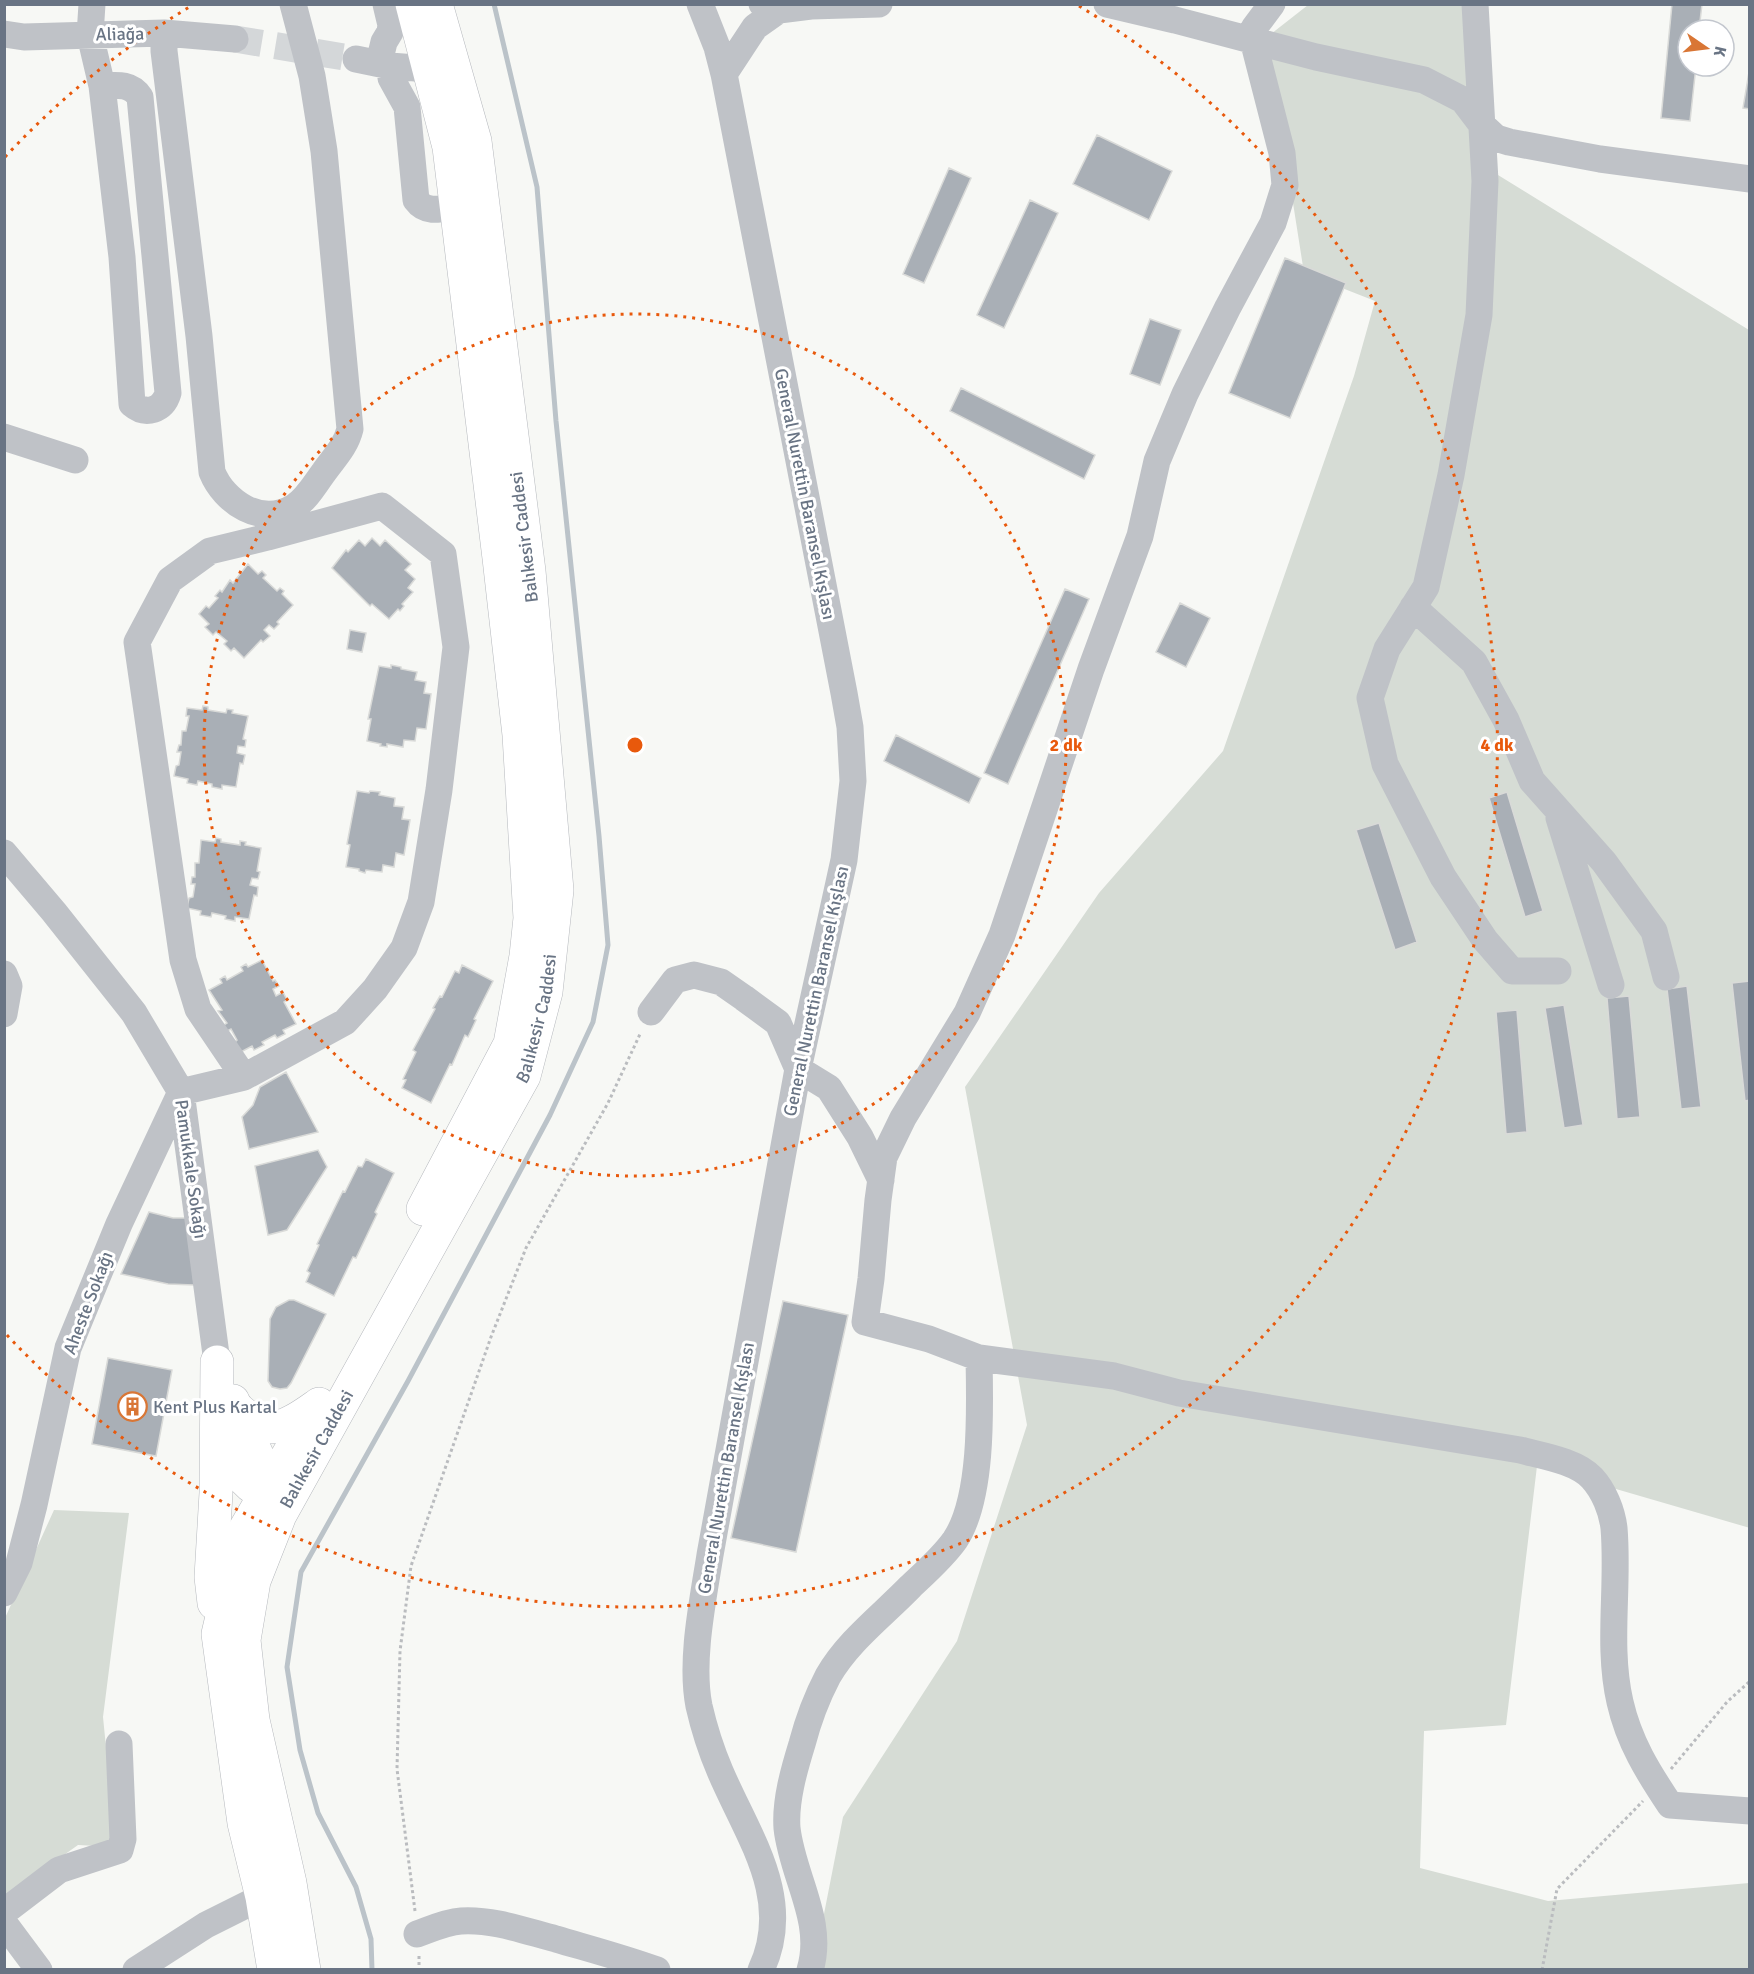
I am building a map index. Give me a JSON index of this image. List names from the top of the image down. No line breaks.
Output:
{"streets":{"main road":["Balıkesir Caddesi"],"street":["Aliağa","General Nurettin Baransel Kışlası","Pamukkale Sokağı","Aheste Sokağı"]},"crossings":[["Pamukkale Sokağı","Aheste Sokağı"]],"places":{"building":["Kent Plus Kartal"]},"north":"right","rings":["2 dk","4 dk"]}
